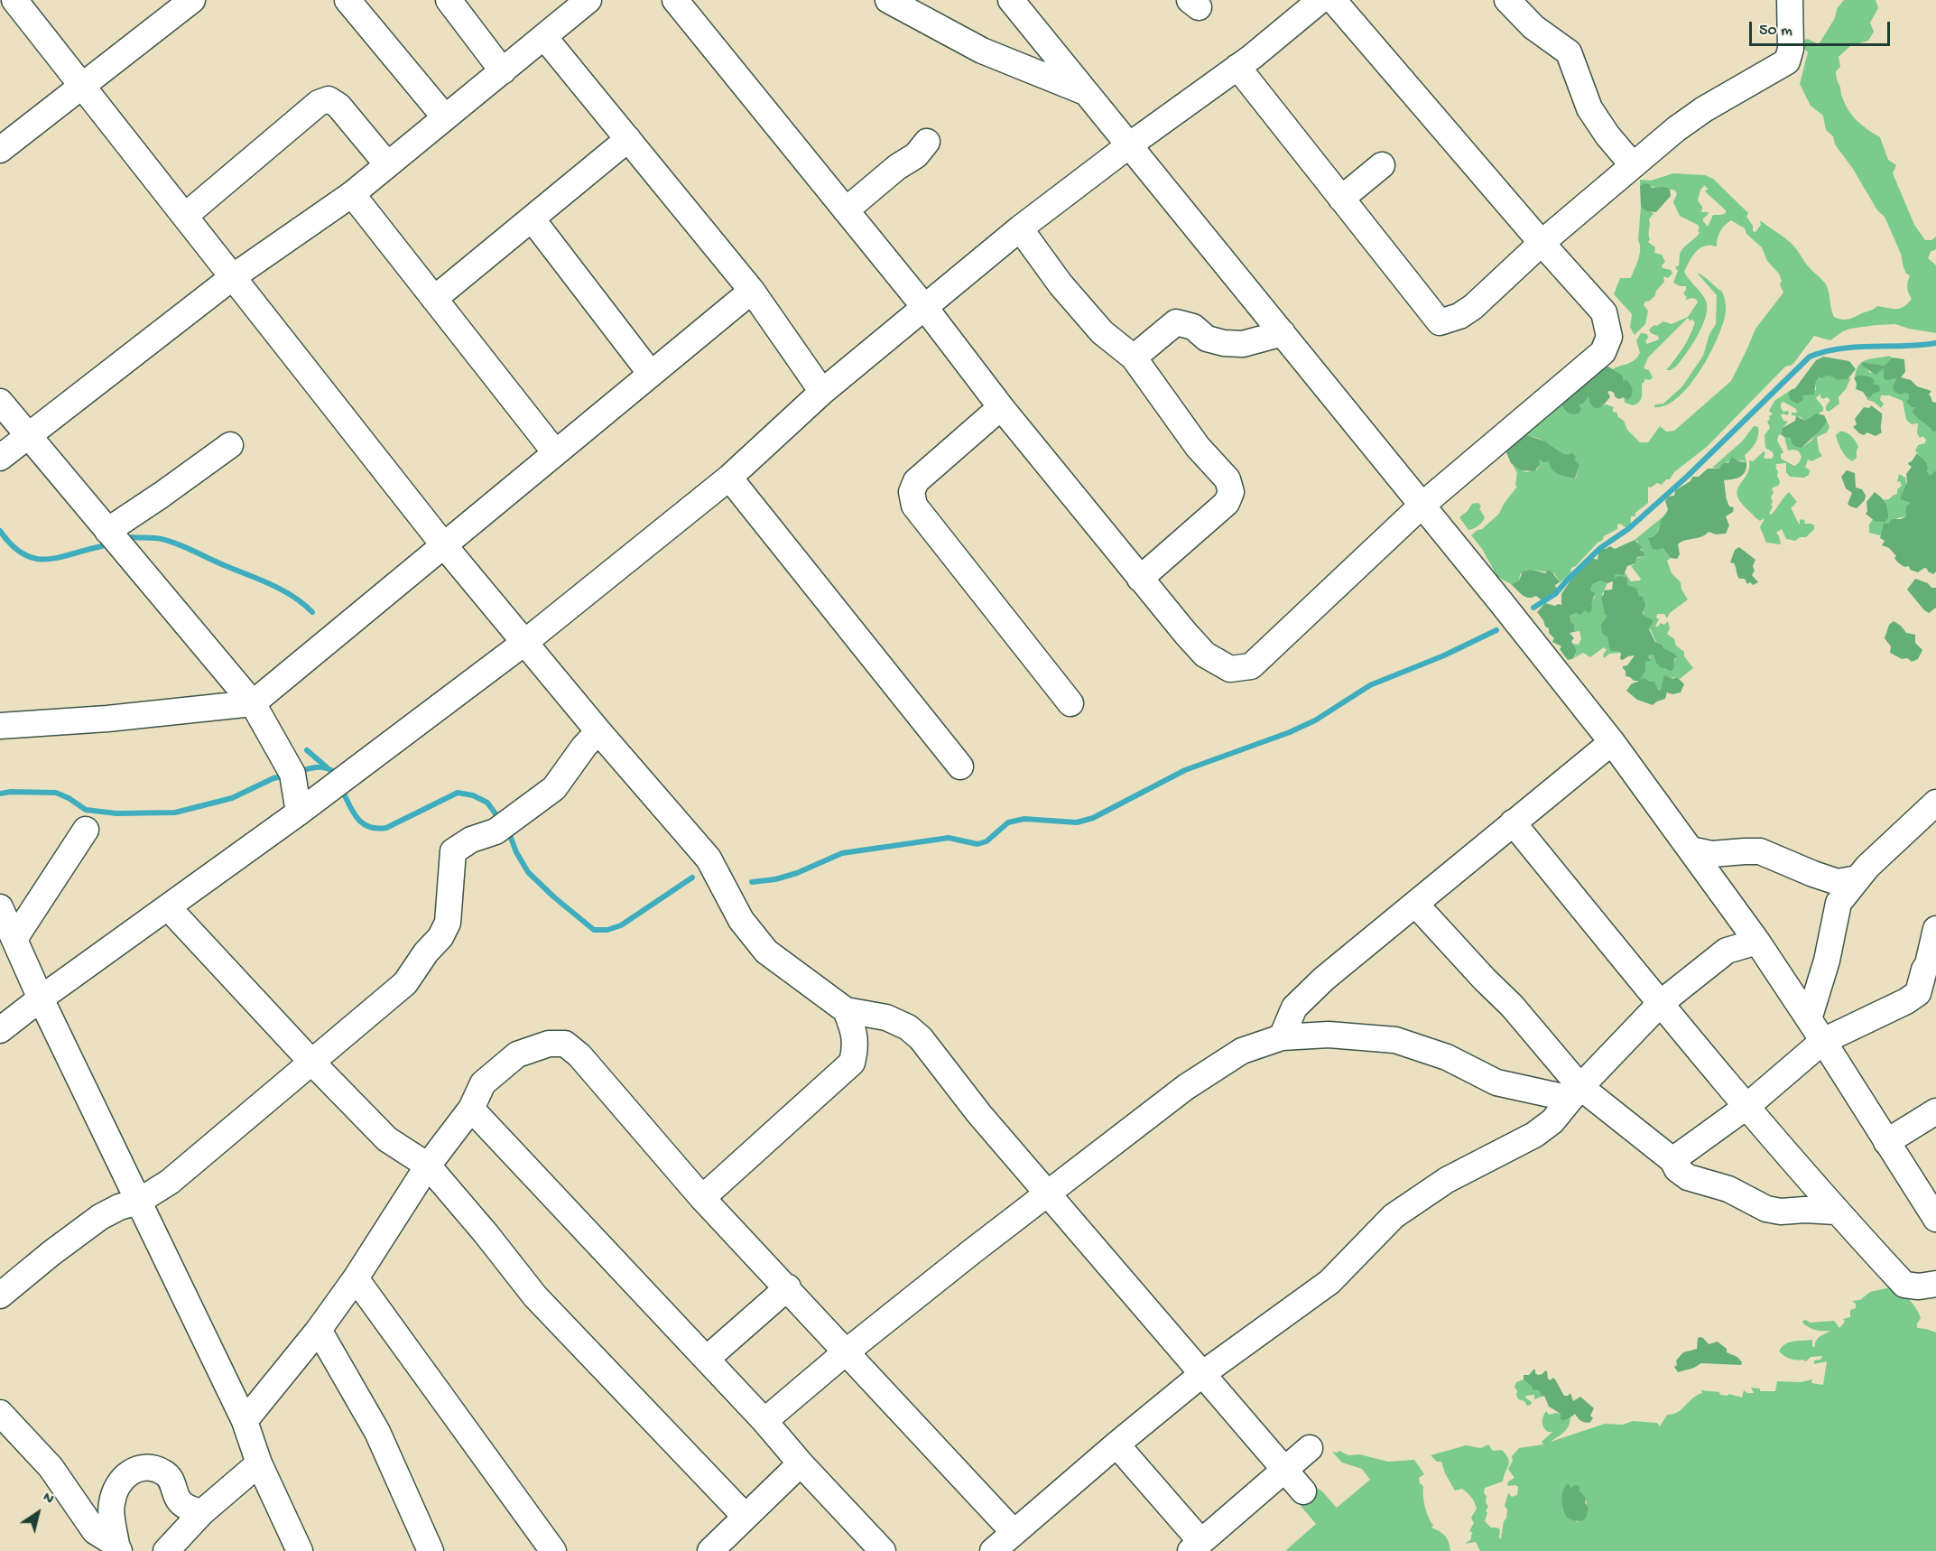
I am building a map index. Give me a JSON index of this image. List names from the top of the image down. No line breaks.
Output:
{"scale_bar":"50 m","north":"top right"}
